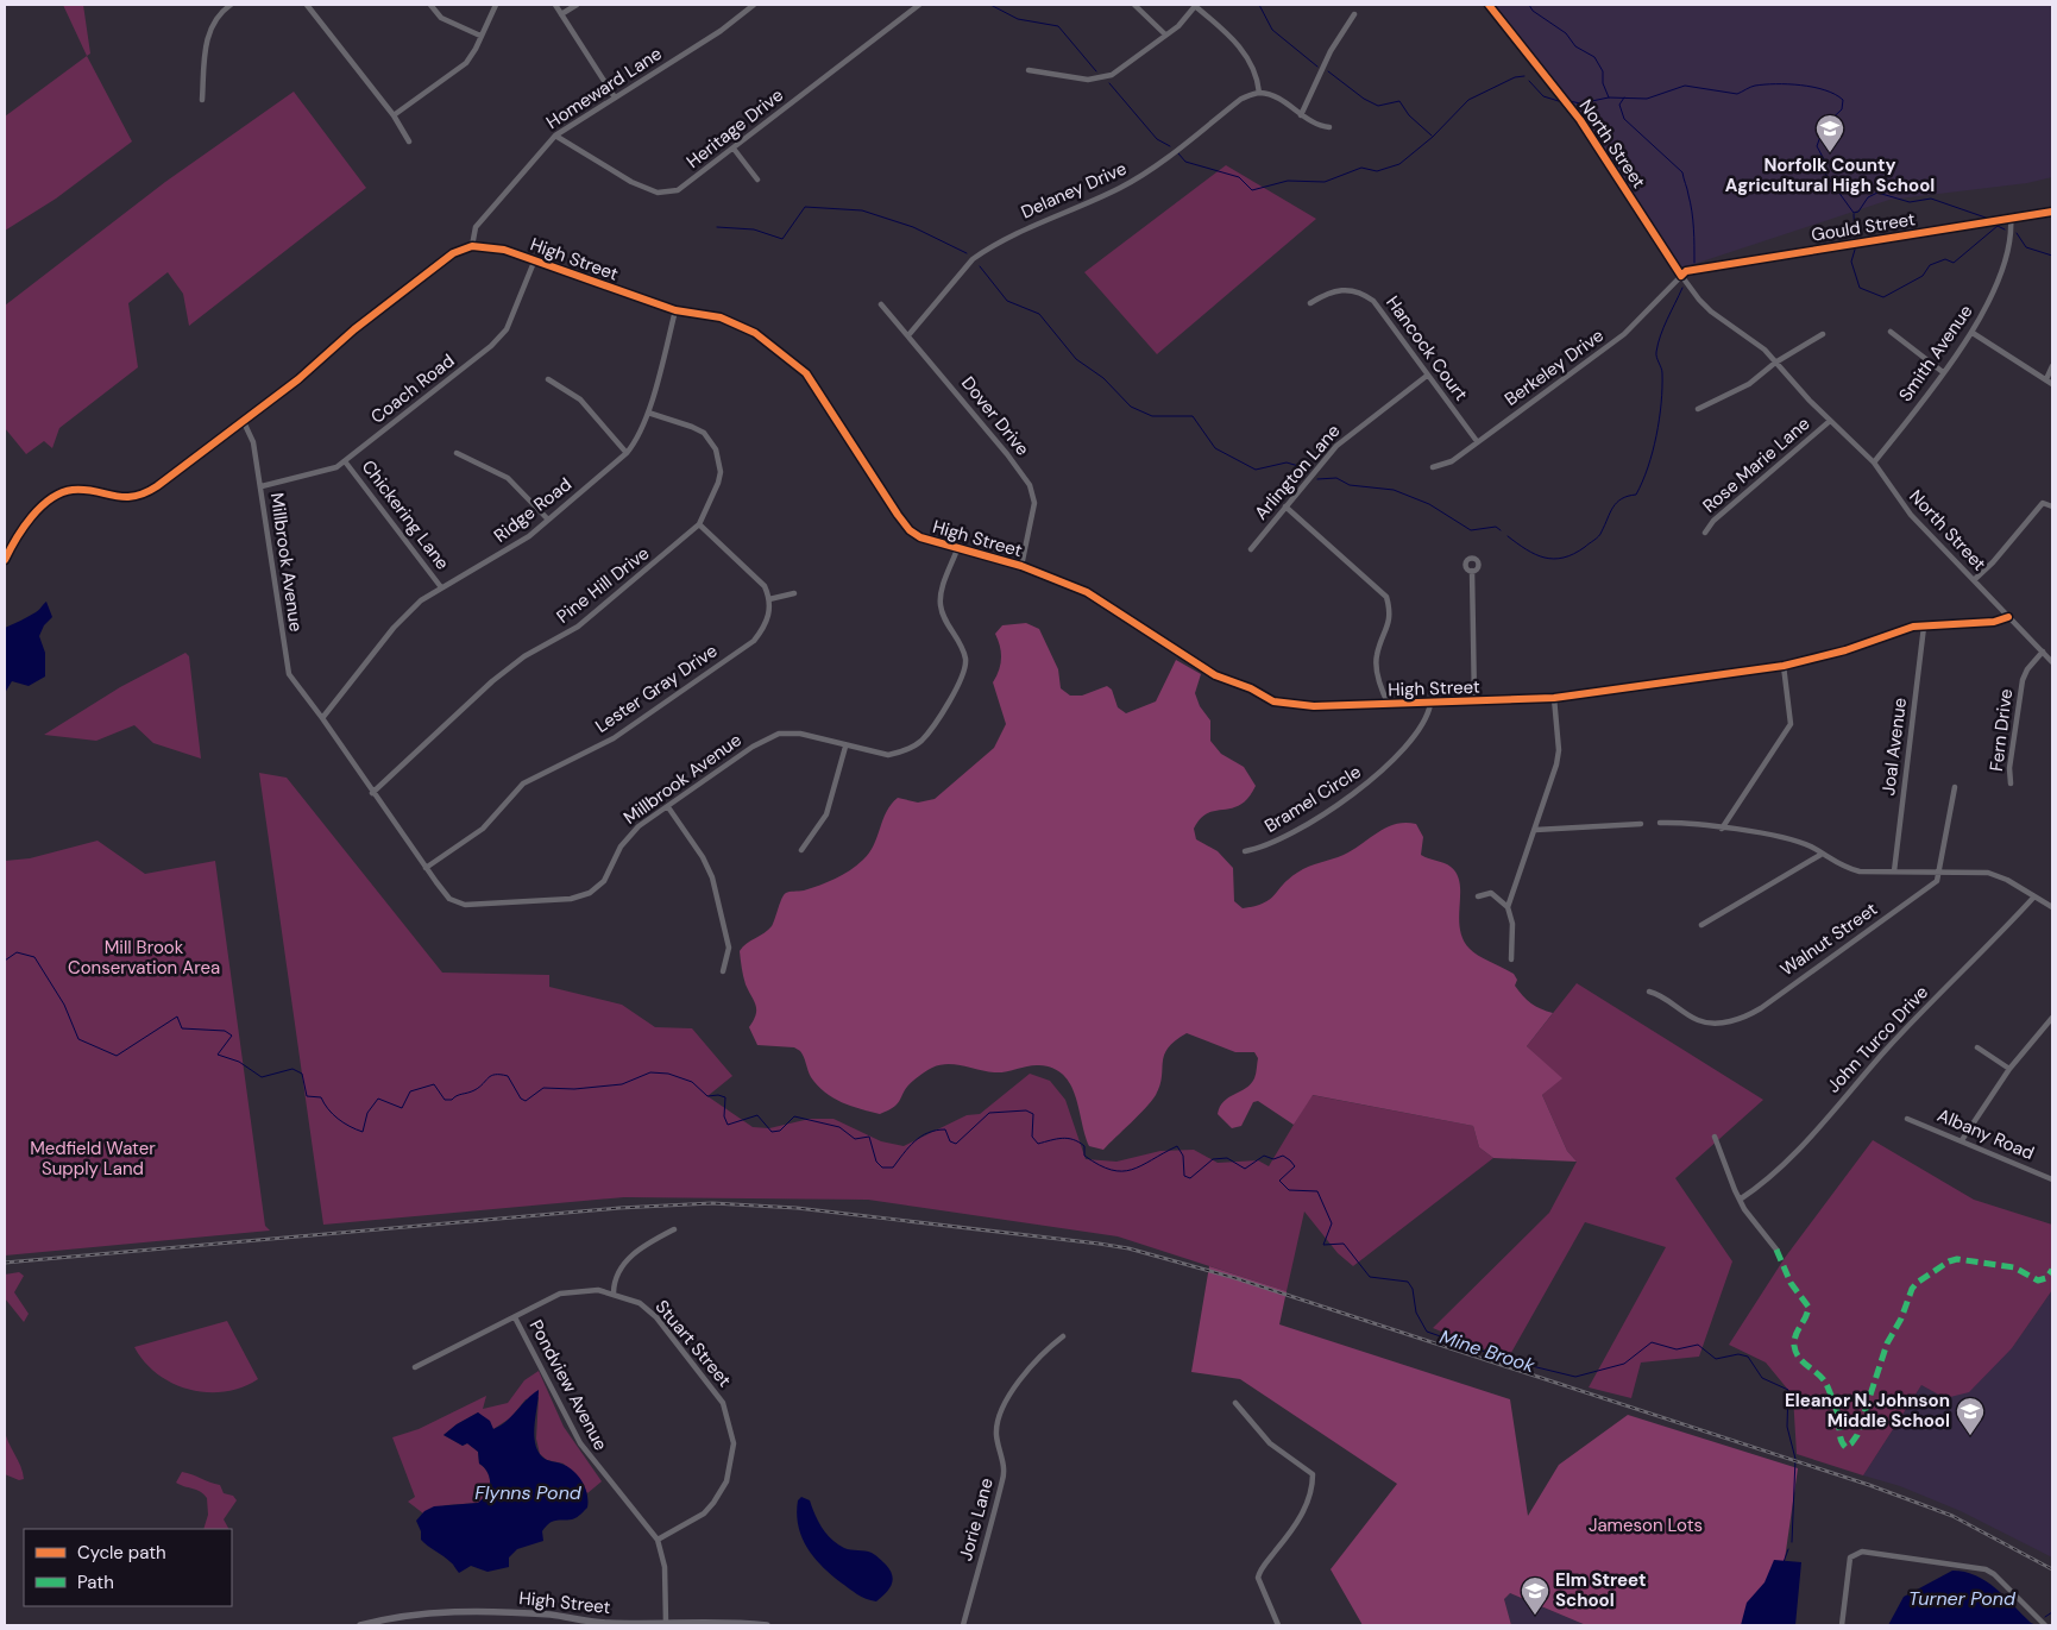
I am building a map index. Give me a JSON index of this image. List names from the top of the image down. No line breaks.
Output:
{"streets":{"main road":["High Street"],"street":["Homeward Lane","Heritage Drive","North Street","Delaney Drive","Gould Street","Hancock Court","Smith Avenue","Berkeley Drive","Coach Road","Dover Drive","Rose Marie Lane","Arlington Lane","Ridge Road","Chickering Lane","Millbrook Avenue","Pine Hill Drive","Lester Gray Drive","Fern Drive","Joal Avenue","Bramel Circle","Walnut Street","John Turco Drive","Albany Road","Stuart Street","Pondview Avenue","Jorie Lane"]},"crossings":[["Homeward Lane","Heritage Drive"],["Homeward Lane","High Street"],["North Street","Gould Street"],["North Street","High Street"],["North Street","Smith Avenue"],["North Street","Berkeley Drive"],["North Street","Rose Marie Lane"],["North Street","Fern Drive"],["Delaney Drive","Dover Drive"],["Gould Street","Smith Avenue"],["Gould Street","Berkeley Drive"],["High Street","Coach Road"],["High Street","Dover Drive"],["High Street","Ridge Road"],["High Street","Millbrook Avenue"],["High Street","Joal Avenue"],["High Street","Bramel Circle"],["High Street","Pondview Avenue"],["Hancock Court","Berkeley Drive"],["Hancock Court","Arlington Lane"],["Coach Road","Chickering Lane"],["Coach Road","Millbrook Avenue"],["Ridge Road","Chickering Lane"],["Ridge Road","Millbrook Avenue"],["Ridge Road","Pine Hill Drive"],["Millbrook Avenue","Pine Hill Drive"],["Millbrook Avenue","Lester Gray Drive"],["Stuart Street","Pondview Avenue"]],"water":["Mine Brook","Flynns Pond","Turner Pond"],"parks":["Mill Brook Conservation Area","Medfield Water Supply Land","Jameson Lots"],"places":{"school or university":["Norfolk County Agricultural High School","Eleanor N. Johnson Middle School","Elm Street School"]},"legend":["Cycle path","Path"]}
